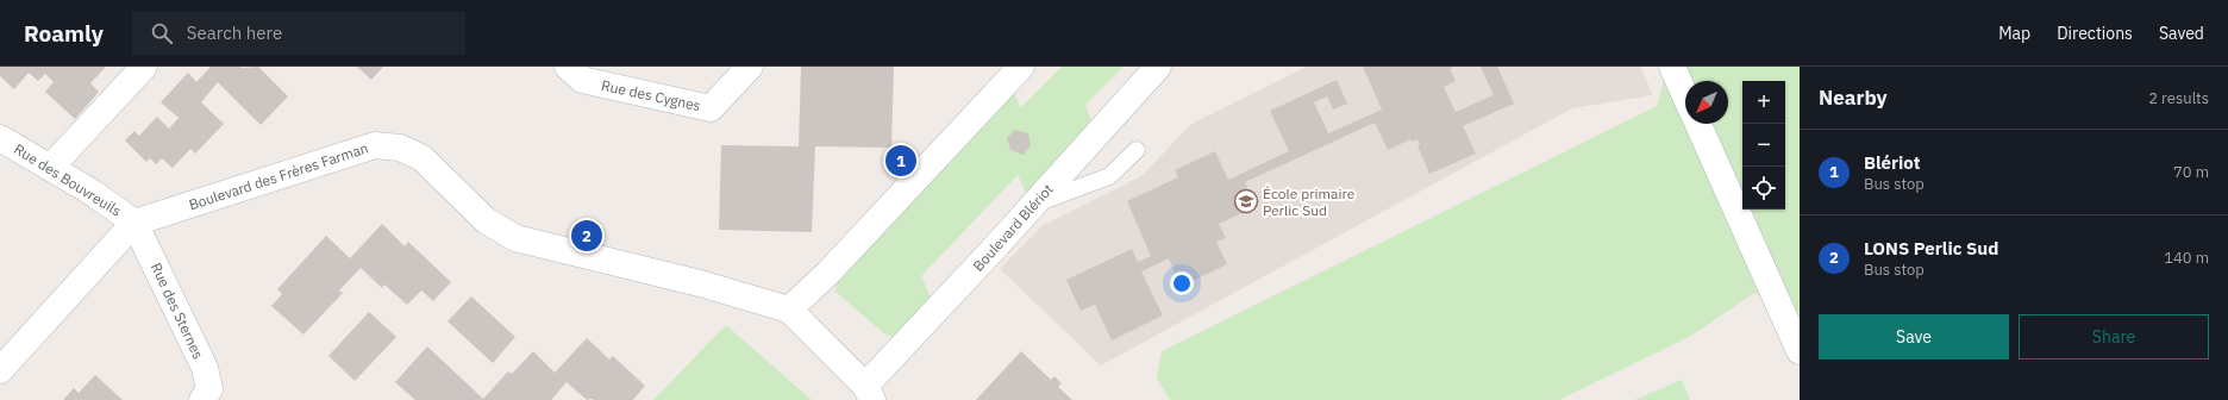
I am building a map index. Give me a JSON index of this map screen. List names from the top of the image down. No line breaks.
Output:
{"streets":{"street":["Rue des Cygnes","Boulevard des Frères Farman","Rue des Bouvreuils","Boulevard Blériot","Rue des Sternes"]},"crossings":[["Boulevard des Frères Farman","Rue des Bouvreuils"],["Boulevard des Frères Farman","Boulevard Blériot"],["Boulevard des Frères Farman","Rue des Sternes"],["Rue des Bouvreuils","Rue des Sternes"]],"places":{"school or university":["École primaire Perlic Sud"]},"north":"bottom left","page":{"header":"Roamly","search":"Search here","nav":["Map","Directions","Saved"],"heading":["Nearby","2 results"],"map_buttons":["+","−"],"list":[{"mark":"1","name":"Blériot","note":"Bus stop","value":"70 m"},{"mark":"2","name":"LONS Perlic Sud","note":"Bus stop","value":"140 m"}],"pins":["1","2"],"buttons":["Save","Share"]}}
